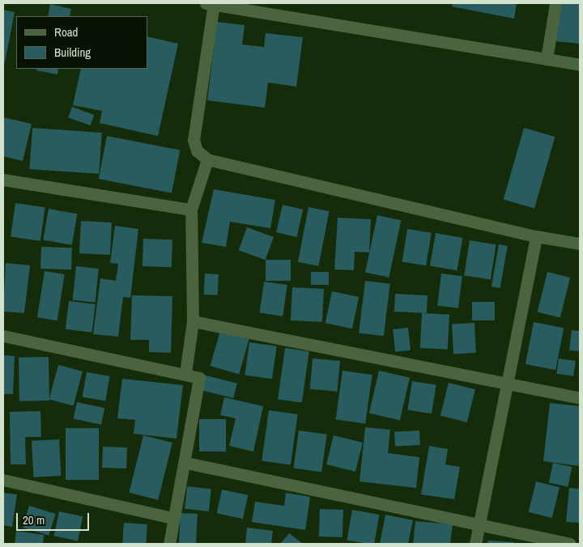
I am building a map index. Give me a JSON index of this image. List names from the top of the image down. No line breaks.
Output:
{"legend":["Road","Building"],"scale_bar":"20 m"}
